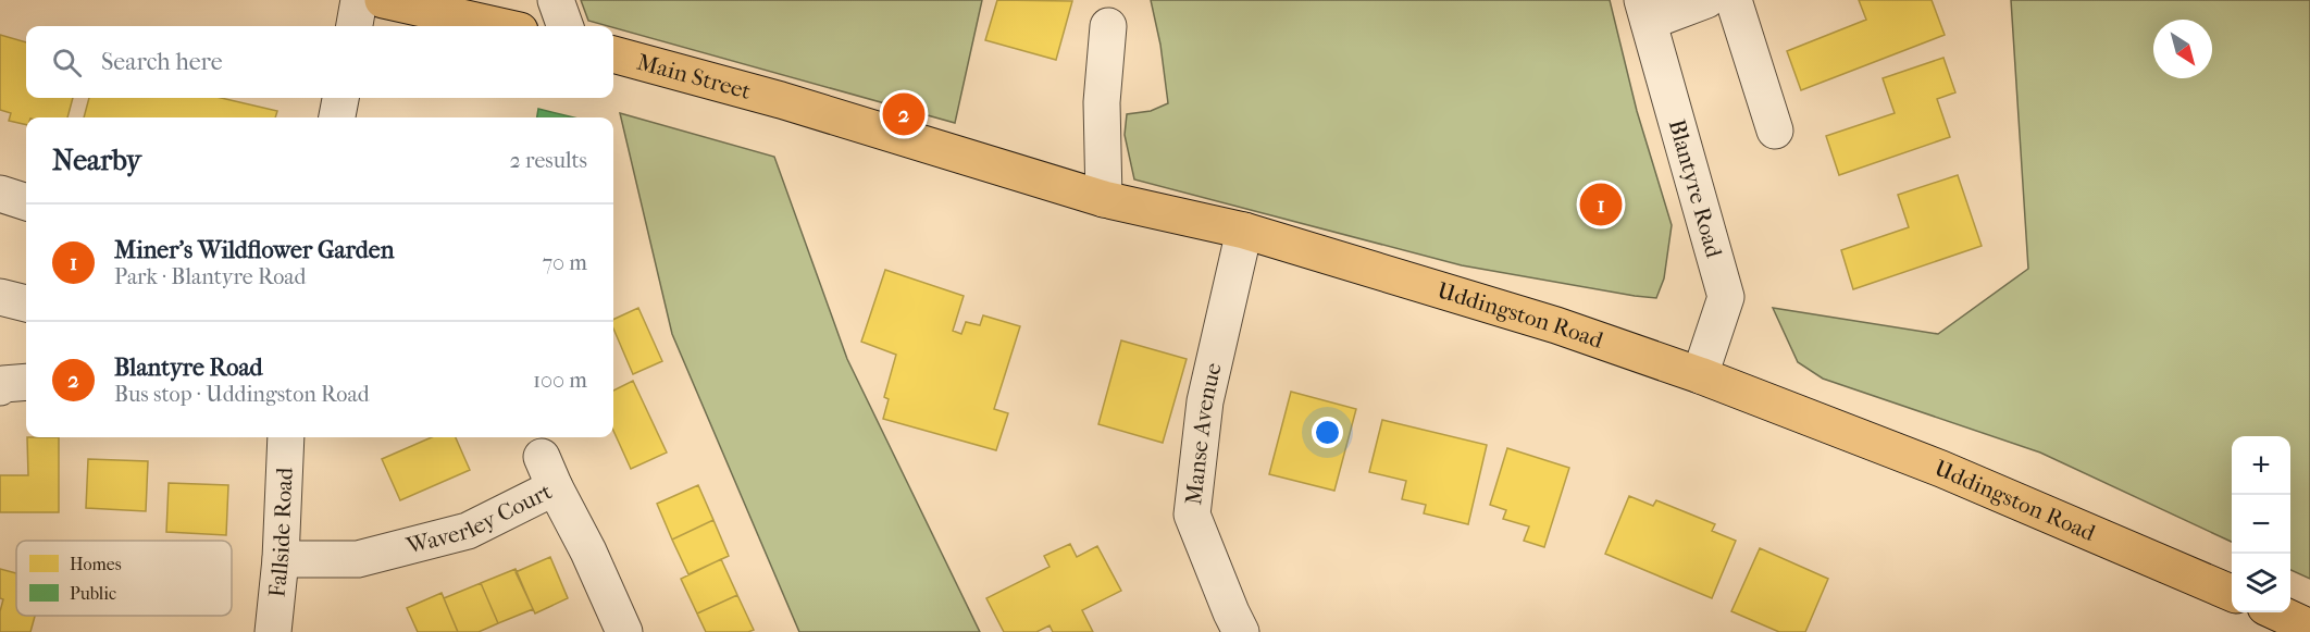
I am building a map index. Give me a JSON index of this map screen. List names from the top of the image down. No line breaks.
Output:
{"streets":{"main road":["Main Street","Uddingston Road"],"street":["Blantyre Road","Manse Avenue","Waverley Court","Fallside Road"]},"crossings":[["Main Street","Uddingston Road"],["Blantyre Road","Uddingston Road"],["Uddingston Road","Manse Avenue"],["Waverley Court","Fallside Road"]],"legend":["Homes","Public"],"north":"bottom right","page":{"search":"Search here","pins":["2","1"],"heading":["Nearby","2 results"],"list":[{"mark":"1","name":"Miner's Wildflower Garden","note":"Park · Blantyre Road","value":"70 m"},{"mark":"2","name":"Blantyre Road","note":"Bus stop · Uddingston Road","value":"100 m"}],"map_buttons":["+","−"]}}
